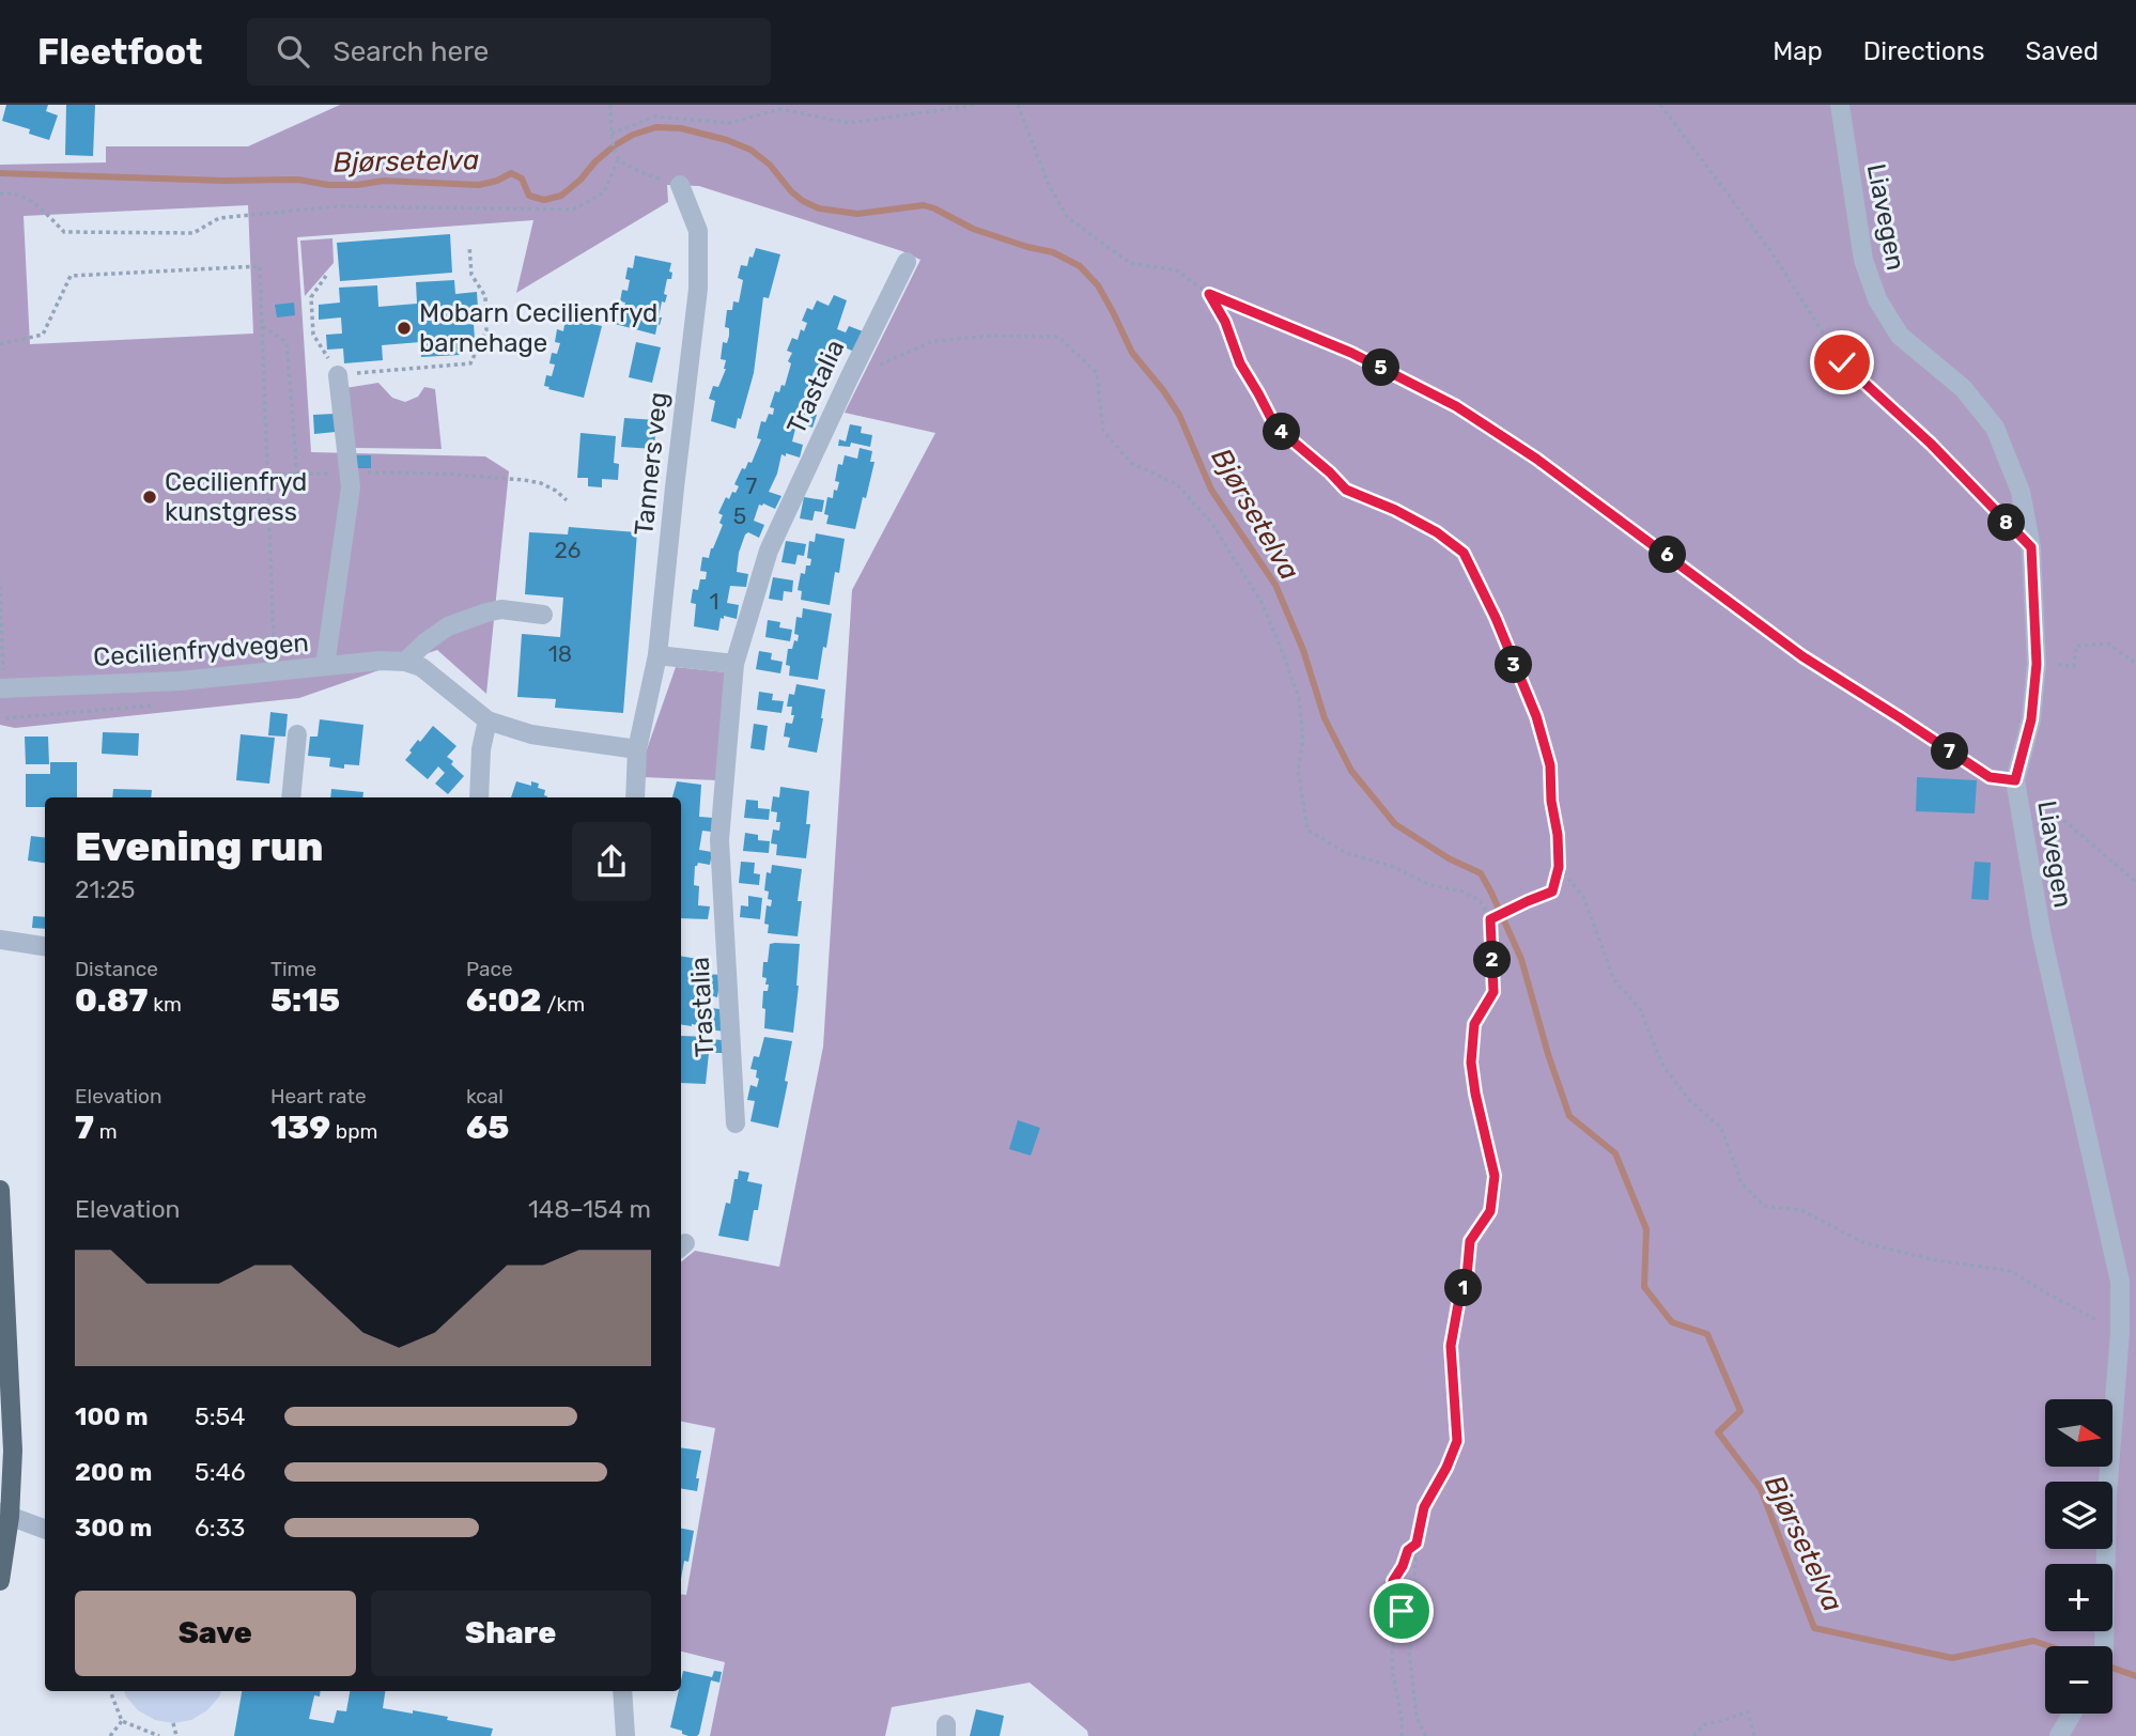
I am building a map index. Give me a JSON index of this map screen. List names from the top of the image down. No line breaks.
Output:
{"streets":{"street":["Liavegen","Trastalia","Tanners veg","Cecilienfrydvegen"]},"crossings":[["Tanners veg","Cecilienfrydvegen"]],"water":["Bjørsetelva"],"places":["Mobarn Cecilienfryd barnehage","Cecilienfryd kunstgress"],"house_numbers":["7","5","26","1","18"],"north":"right","page":{"header":"Fleetfoot","search":"Search here","nav":["Map","Directions","Saved"],"pins":["5","4","8","6","3","7","2","1"],"heading":["Evening run","21:25"],"stats":[["Distance","0.87 km"],["Time","5:15"],["Pace","6:02 /km"],["Elevation","7 m"],["Heart rate","139 bpm"],["kcal","65"]],"chart":["Elevation","148–154 m"],"list":[{"name":"100 m","note":"5:54"},{"name":"200 m","note":"5:46"},{"name":"300 m","note":"6:33"}],"map_buttons":["+","−"],"buttons":["Save","Share"]}}
